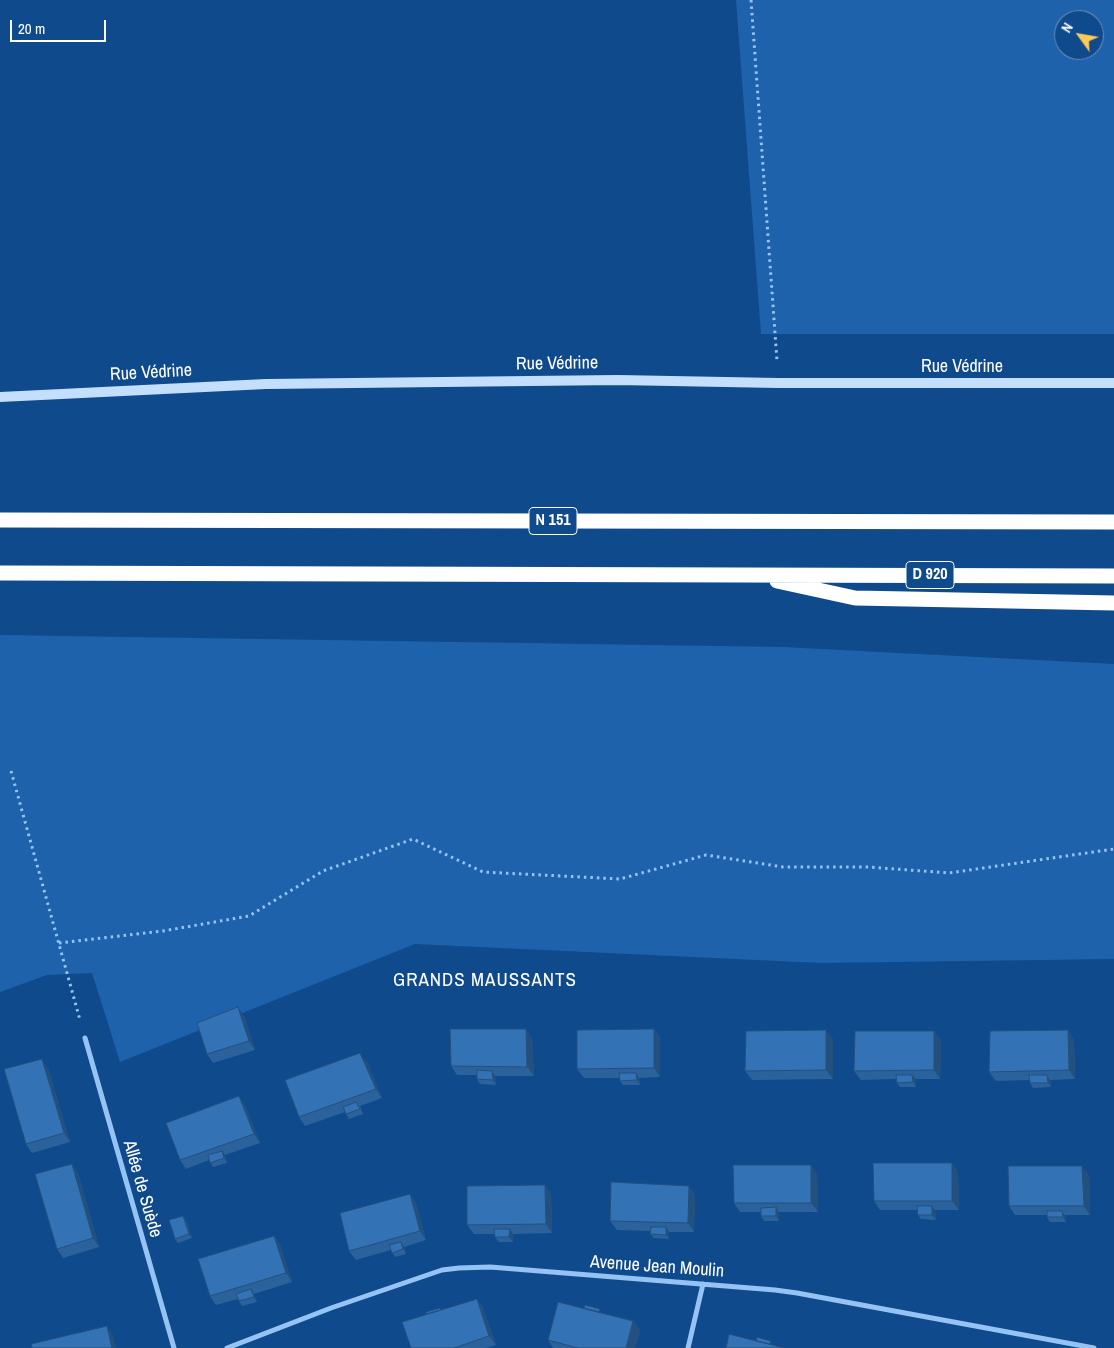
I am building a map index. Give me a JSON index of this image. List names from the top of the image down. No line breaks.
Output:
{"streets":{"highway":["N 151","D 920"],"street":["Rue Védrine","Allée de Suède","Avenue Jean Moulin"]},"districts":["GRANDS MAUSSANTS"],"scale_bar":"20 m","north":"top left"}
